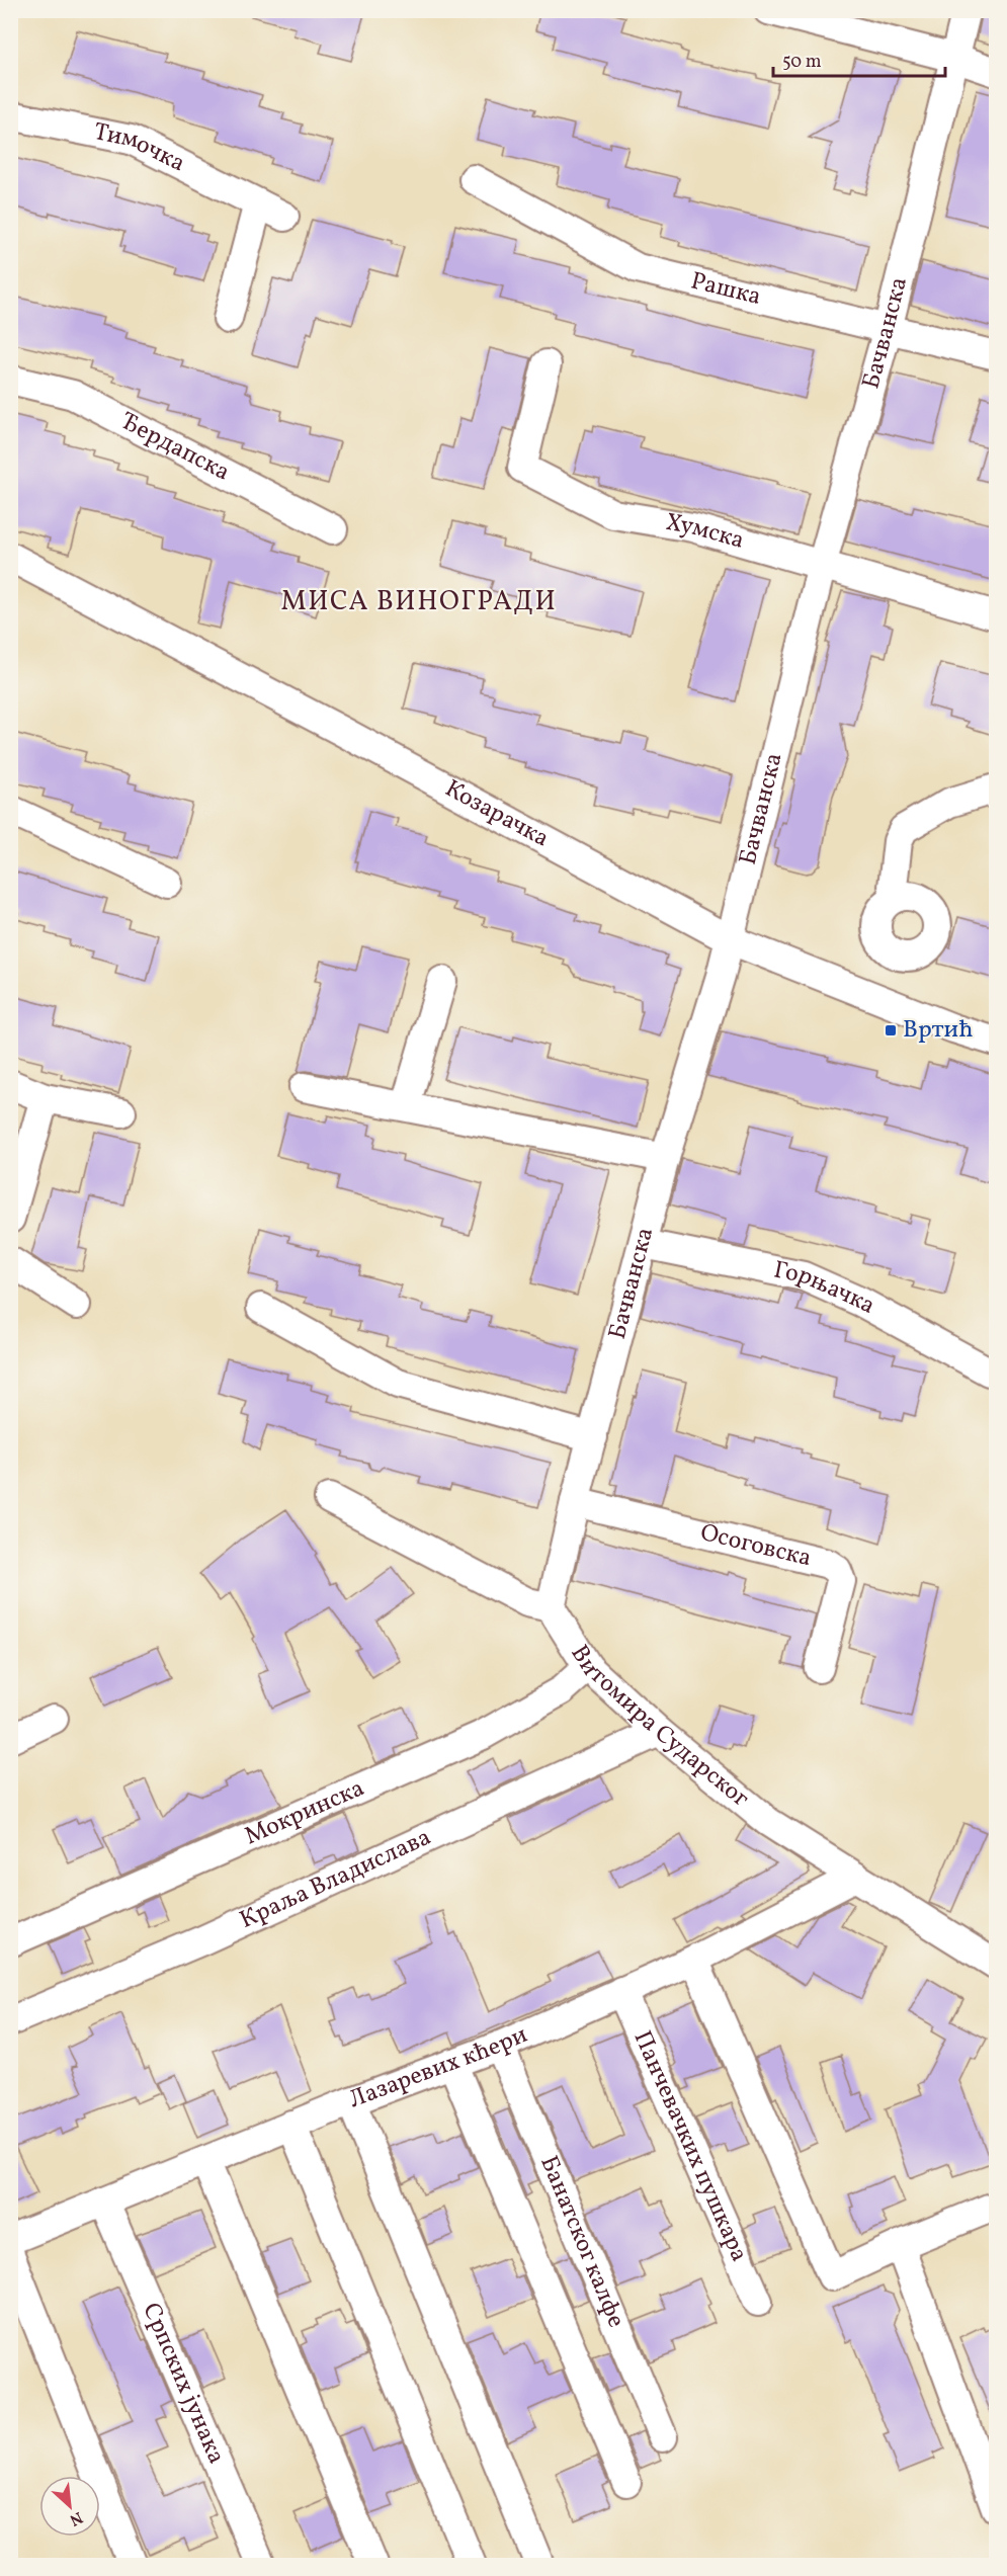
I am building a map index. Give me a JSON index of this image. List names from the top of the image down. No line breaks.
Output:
{"streets":{"street":["Тимочка","Рашка","Бачванска","Ђердапска","Хумска","Козарачка","Горњачка","Осоговска","Витомира Сударског","Мокринска","Краља Владислава","Лазаревих кћери","Панчевачких пушкара","Банатског калфе","Српских јунака"]},"crossings":[["Рашка","Бачванска"],["Бачванска","Хумска"],["Бачванска","Козарачка"],["Бачванска","Горњачка"],["Бачванска","Осоговска"],["Бачванска","Витомира Сударског"],["Витомира Сударског","Мокринска"],["Витомира Сударског","Краља Владислава"],["Витомира Сударског","Лазаревих кћери"],["Лазаревих кћери","Панчевачких пушкара"],["Лазаревих кћери","Банатског калфе"],["Лазаревих кћери","Српских јунака"]],"districts":["МИСА ВИНОГРАДИ"],"places":{"transit":["Вртић"]},"scale_bar":"50 m","north":"bottom right"}
